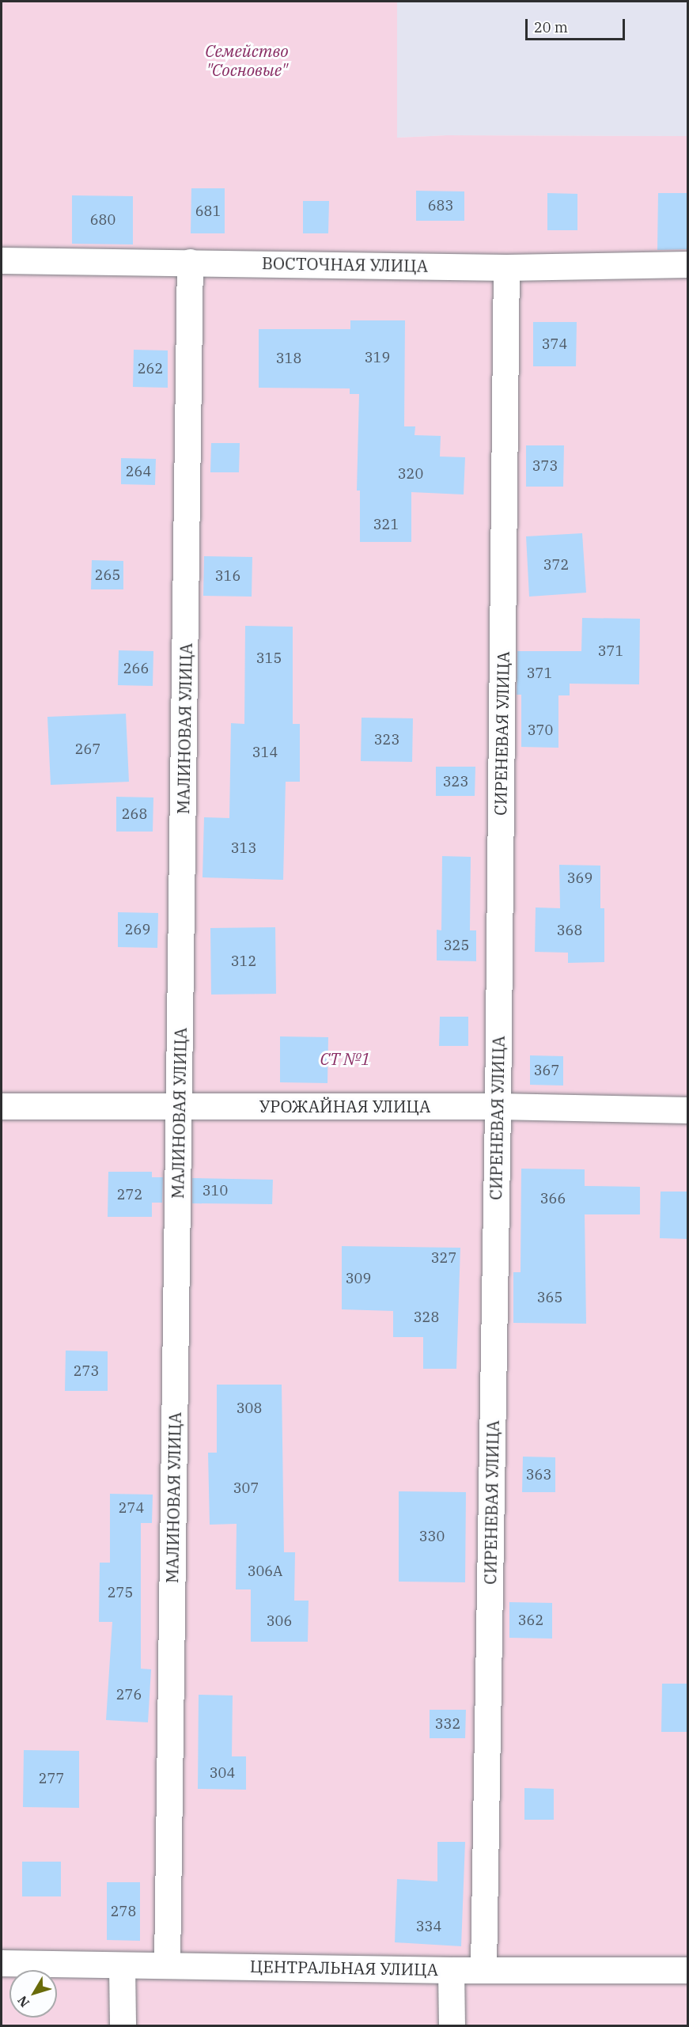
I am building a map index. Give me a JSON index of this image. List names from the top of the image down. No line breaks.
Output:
{"streets":{"street":["ВОСТОЧНАЯ УЛИЦА","МАЛИНОВАЯ УЛИЦА","СИРЕНЕВАЯ УЛИЦА","УРОЖАЙНАЯ УЛИЦА","ЦЕНТРАЛЬНАЯ УЛИЦА"]},"crossings":[["ВОСТОЧНАЯ УЛИЦА","МАЛИНОВАЯ УЛИЦА"],["ВОСТОЧНАЯ УЛИЦА","СИРЕНЕВАЯ УЛИЦА"],["МАЛИНОВАЯ УЛИЦА","УРОЖАЙНАЯ УЛИЦА"],["МАЛИНОВАЯ УЛИЦА","ЦЕНТРАЛЬНАЯ УЛИЦА"],["СИРЕНЕВАЯ УЛИЦА","УРОЖАЙНАЯ УЛИЦА"],["СИРЕНЕВАЯ УЛИЦА","ЦЕНТРАЛЬНАЯ УЛИЦА"]],"parks":["Семейство \"Сосновые\"","СТ №1"],"house_numbers":["683","681","680","374","319","318","262","373","264","320","321","372","265","316","371","315","266","371","370","323","267","314","323","268","313","369","269","368","325","312","367","310","272","366","327","309","365","328","273","308","363","307","274","330","306А","275","362","306","276","332","304","277","278","334"],"scale_bar":"20 m","north":"bottom left"}
